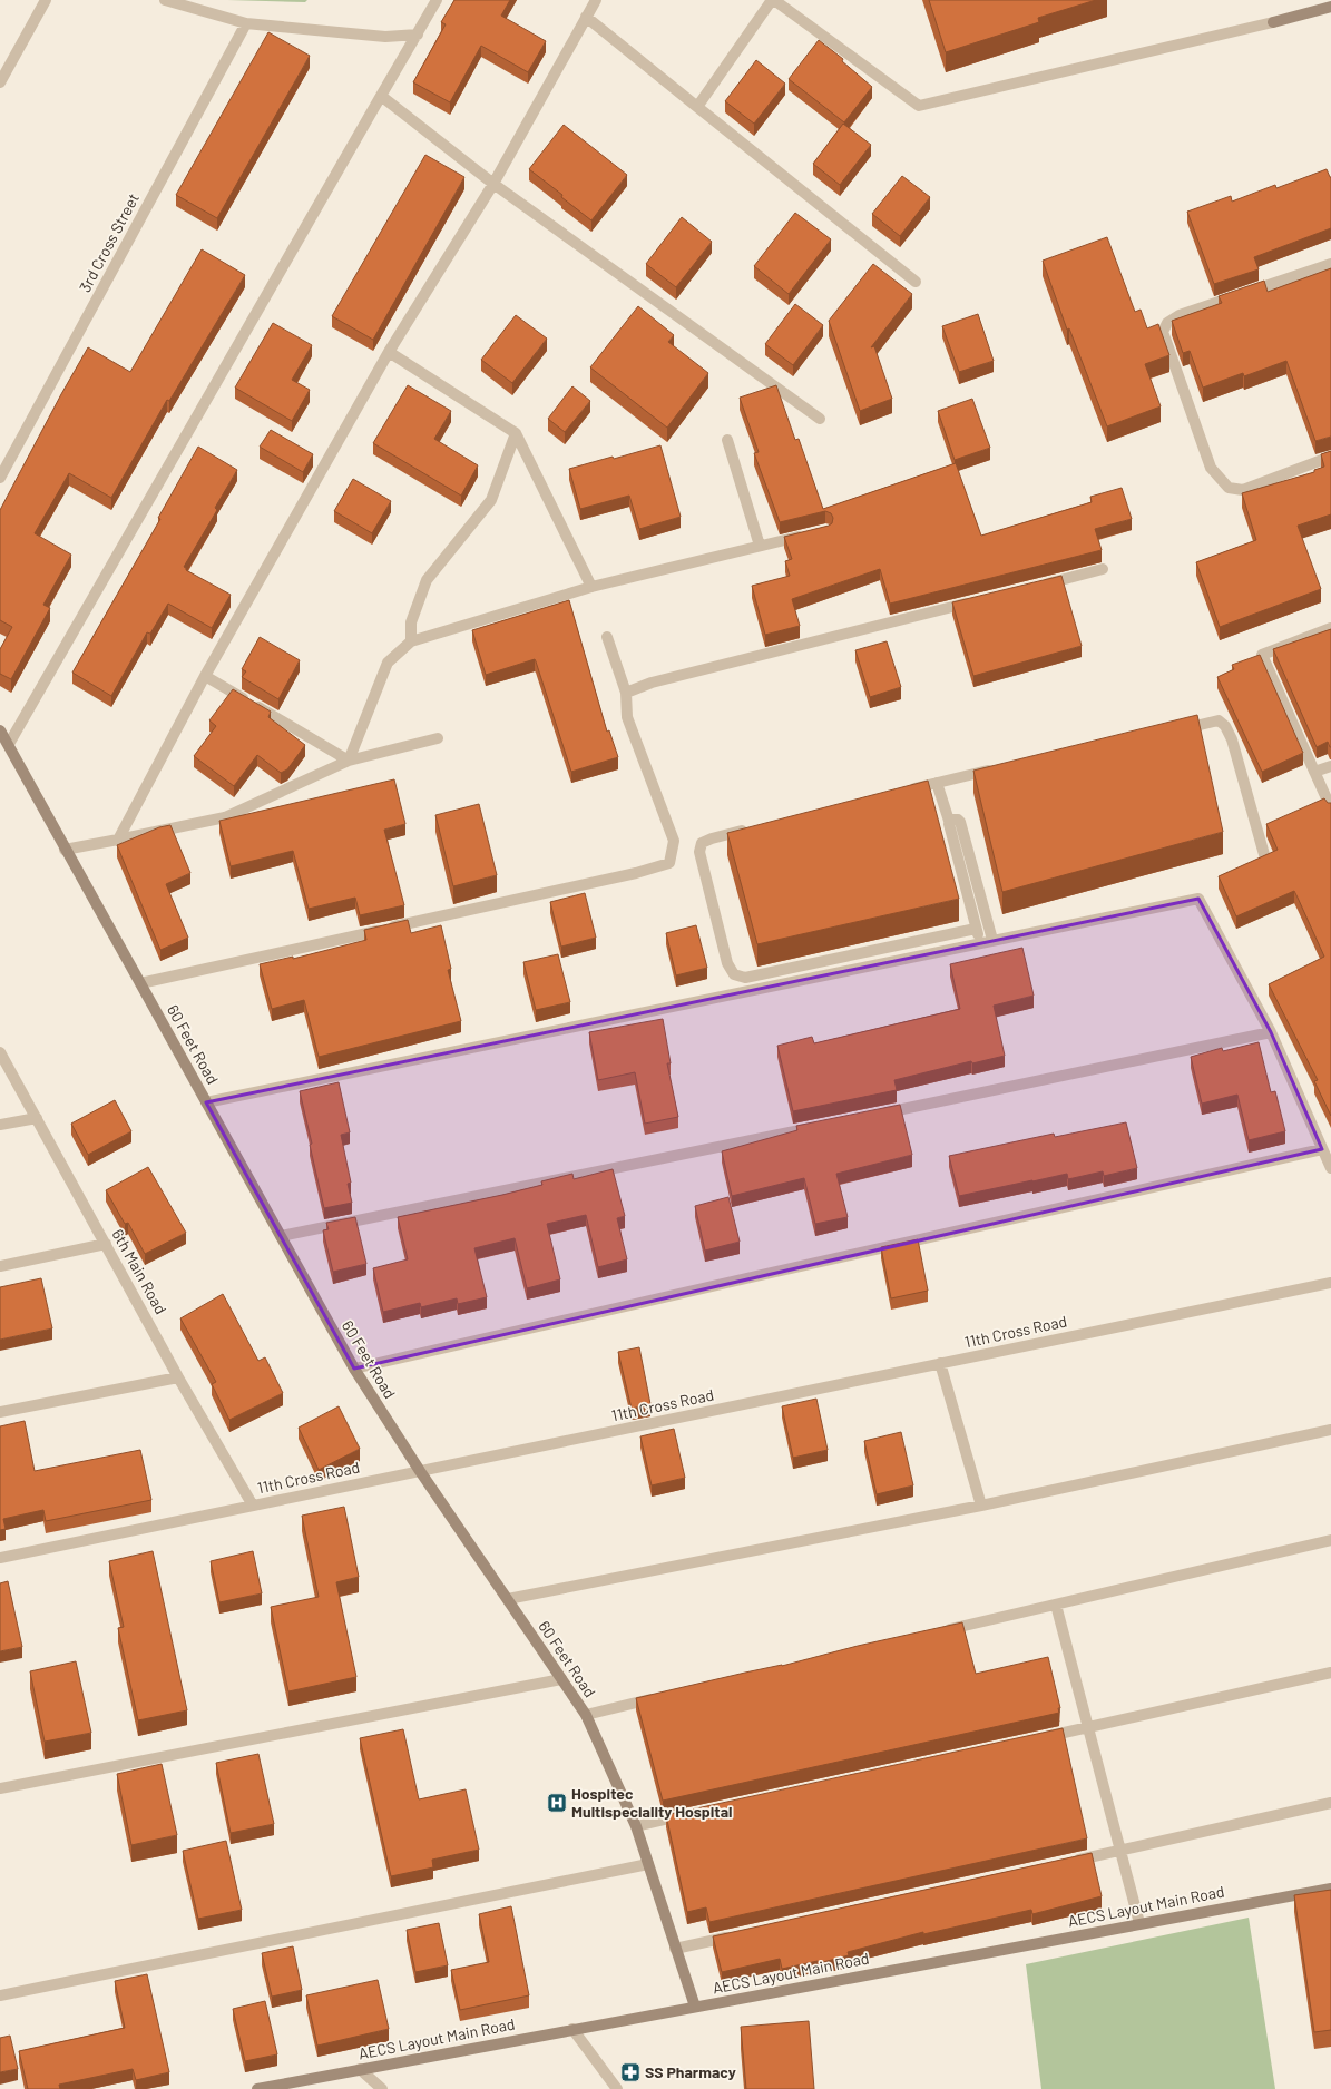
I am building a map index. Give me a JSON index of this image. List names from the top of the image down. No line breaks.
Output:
{"streets":{"street":["3rd Cross Street","60 Feet Road","6th Main Road","11th Cross Road","AECS Layout Main Road"]},"crossings":[["60 Feet Road","11th Cross Road"],["60 Feet Road","AECS Layout Main Road"],["6th Main Road","11th Cross Road"]],"places":{"hospital":["Hospitec Multispeciality Hospital"],"pharmacy":["SS Pharmacy"]}}
